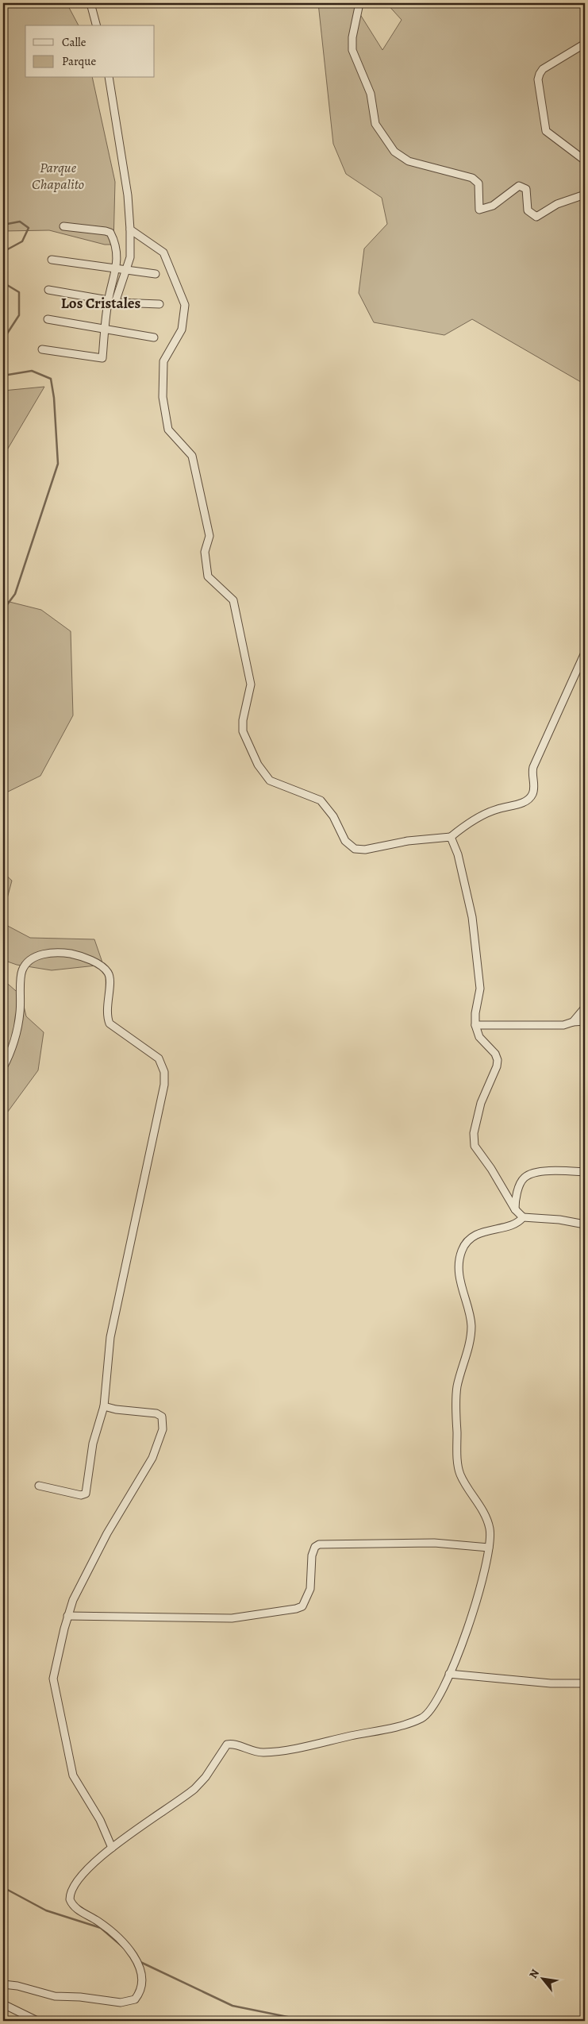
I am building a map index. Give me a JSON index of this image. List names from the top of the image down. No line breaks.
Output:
{"districts":["Los Cristales"],"parks":["Parque Chapalito"],"legend":["Calle","Parque"],"north":"top left"}
